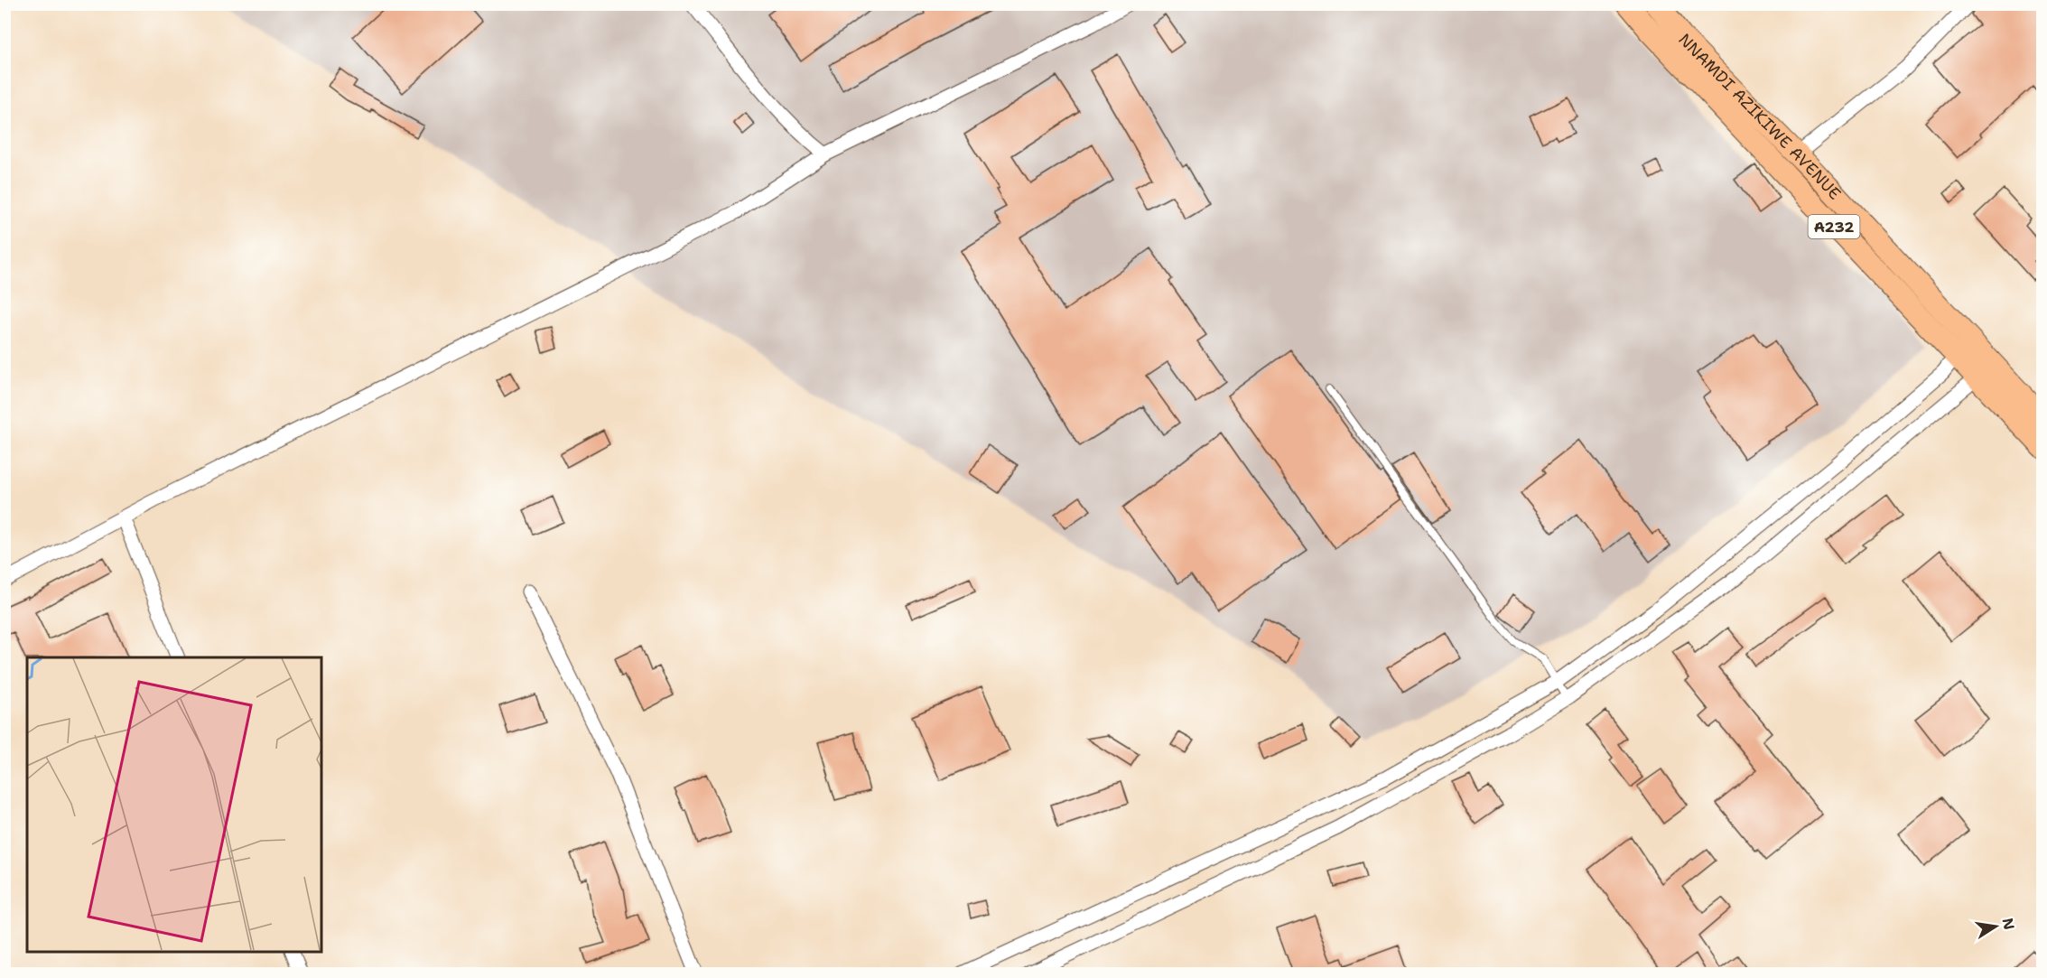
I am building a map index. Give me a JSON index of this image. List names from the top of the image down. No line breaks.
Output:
{"streets":{"main road":["NNAMDI AZIKIWE AVENUE","A232"]},"north":"right"}
